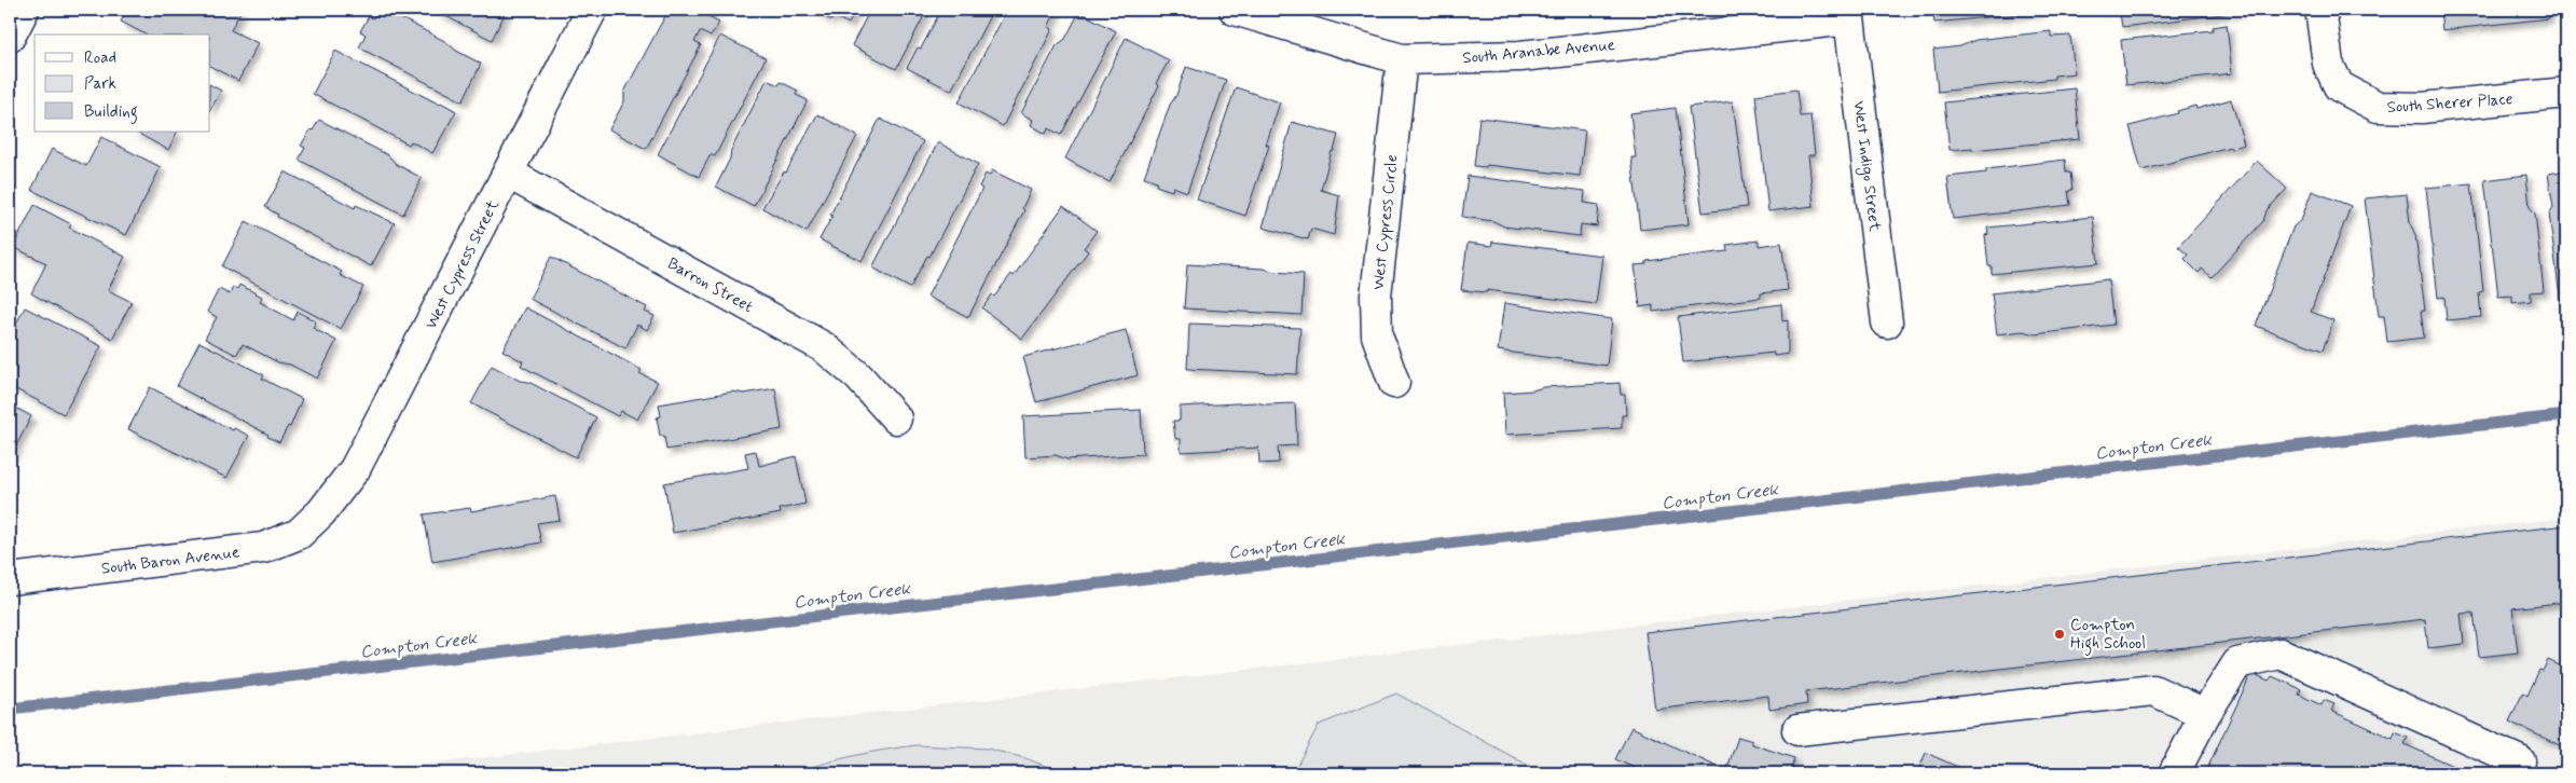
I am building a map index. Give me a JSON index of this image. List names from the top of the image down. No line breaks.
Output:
{"streets":{"street":["South Aranabe Avenue","South Sherer Place","West Indigo Street","West Cypress Circle","West Cypress Street","Barron Street","South Baron Avenue"]},"crossings":[["South Aranabe Avenue","West Indigo Street"],["South Aranabe Avenue","West Cypress Circle"],["West Cypress Street","Barron Street"],["West Cypress Street","South Baron Avenue"]],"water":["Compton Creek"],"places":["Compton High School"],"legend":["Road","Park","Building"]}
